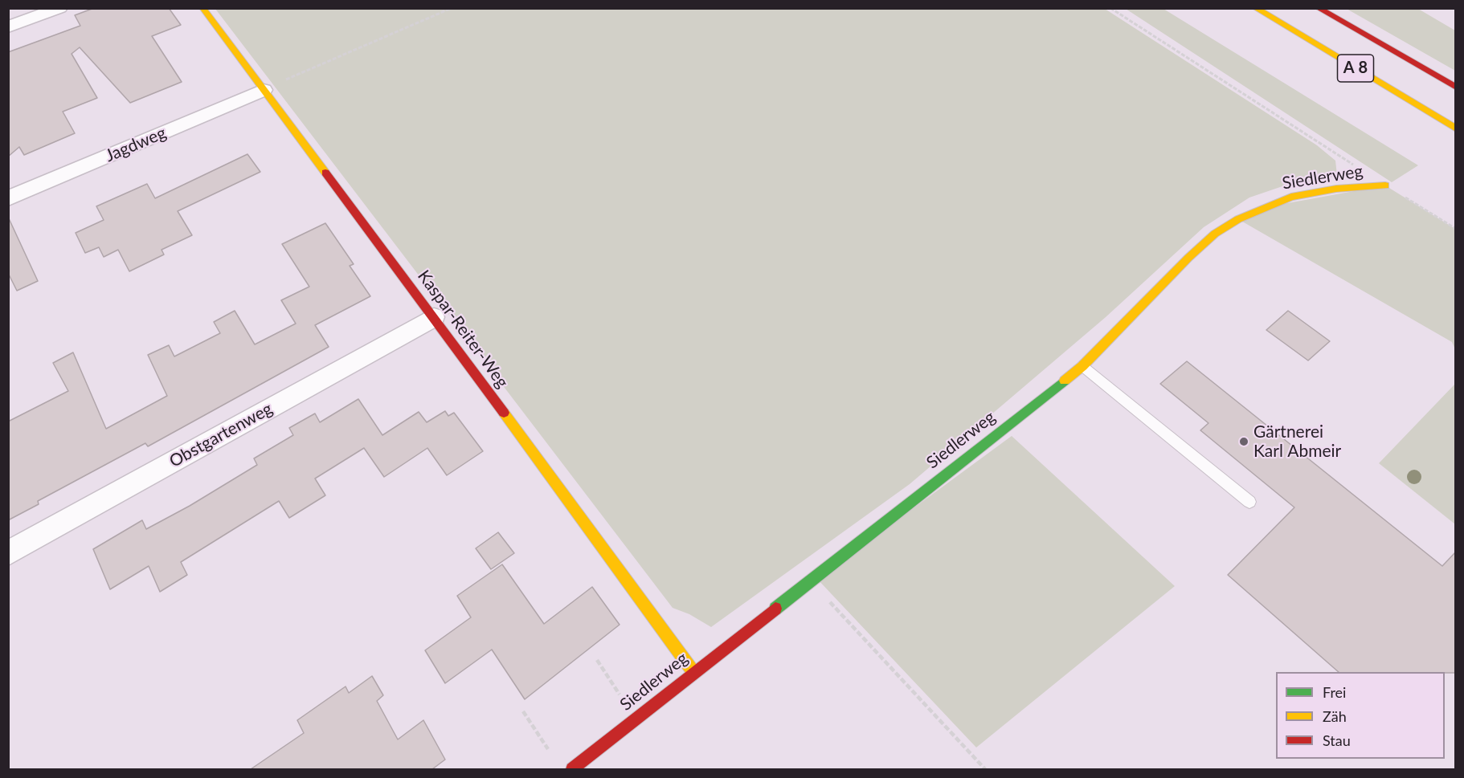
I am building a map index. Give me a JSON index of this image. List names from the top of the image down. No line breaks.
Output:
{"streets":{"main road":["A 8","Siedlerweg","Kaspar-Reiter-Weg"],"street":["Jagdweg","Obstgartenweg"]},"crossings":[["Jagdweg","Kaspar-Reiter-Weg"],["Siedlerweg","Kaspar-Reiter-Weg"],["Kaspar-Reiter-Weg","Obstgartenweg"]],"places":["Gärtnerei Karl Abmeir"],"legend":["Frei","Zäh","Stau"]}
